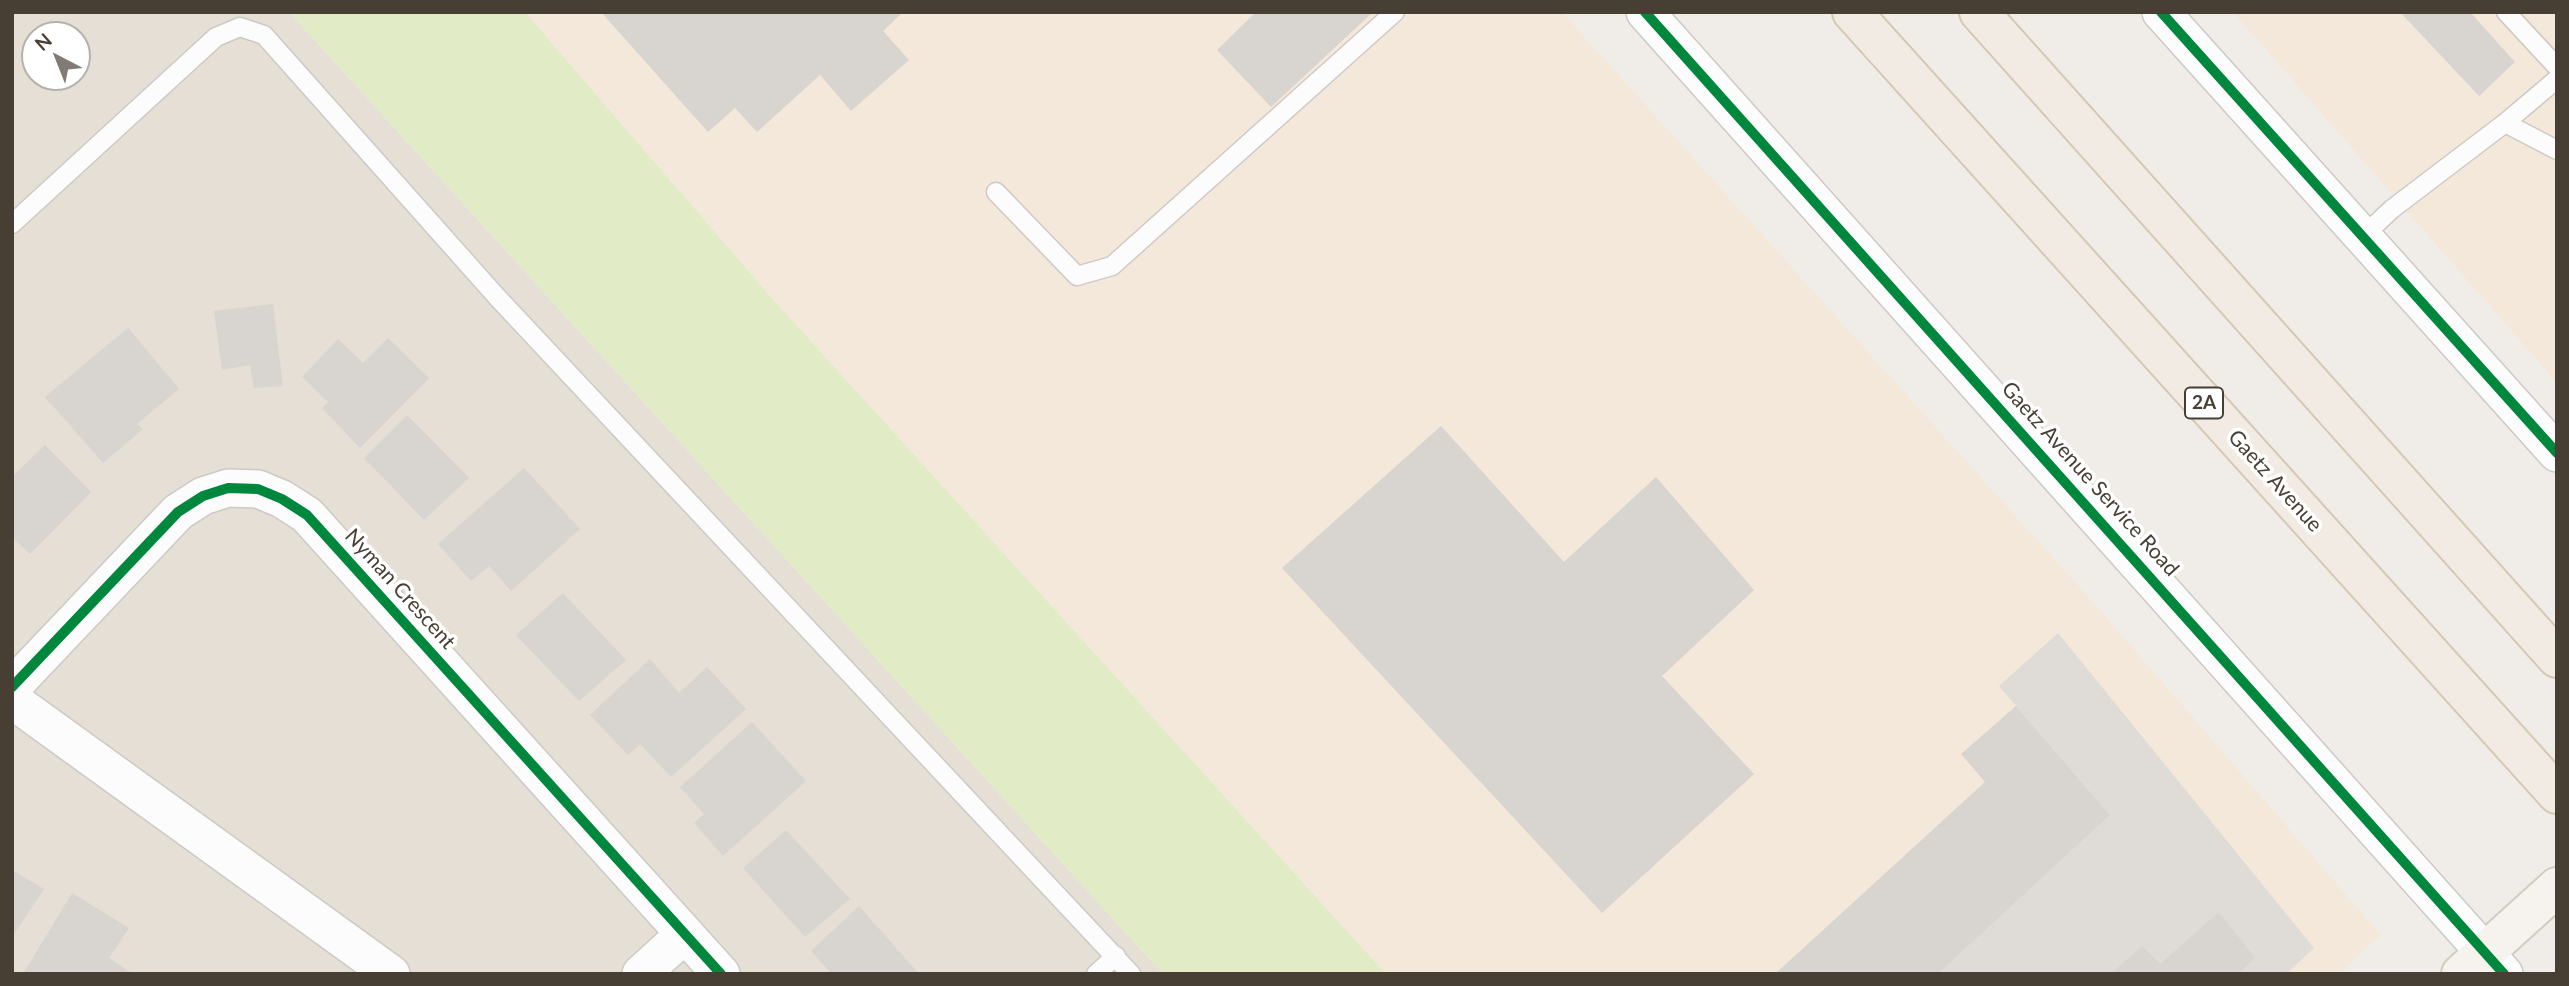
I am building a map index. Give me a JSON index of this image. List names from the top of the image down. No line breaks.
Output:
{"streets":{"main road":["2A","Gaetz Avenue"],"street":["Gaetz Avenue Service Road","Nyman Crescent"]},"north":"top left"}
